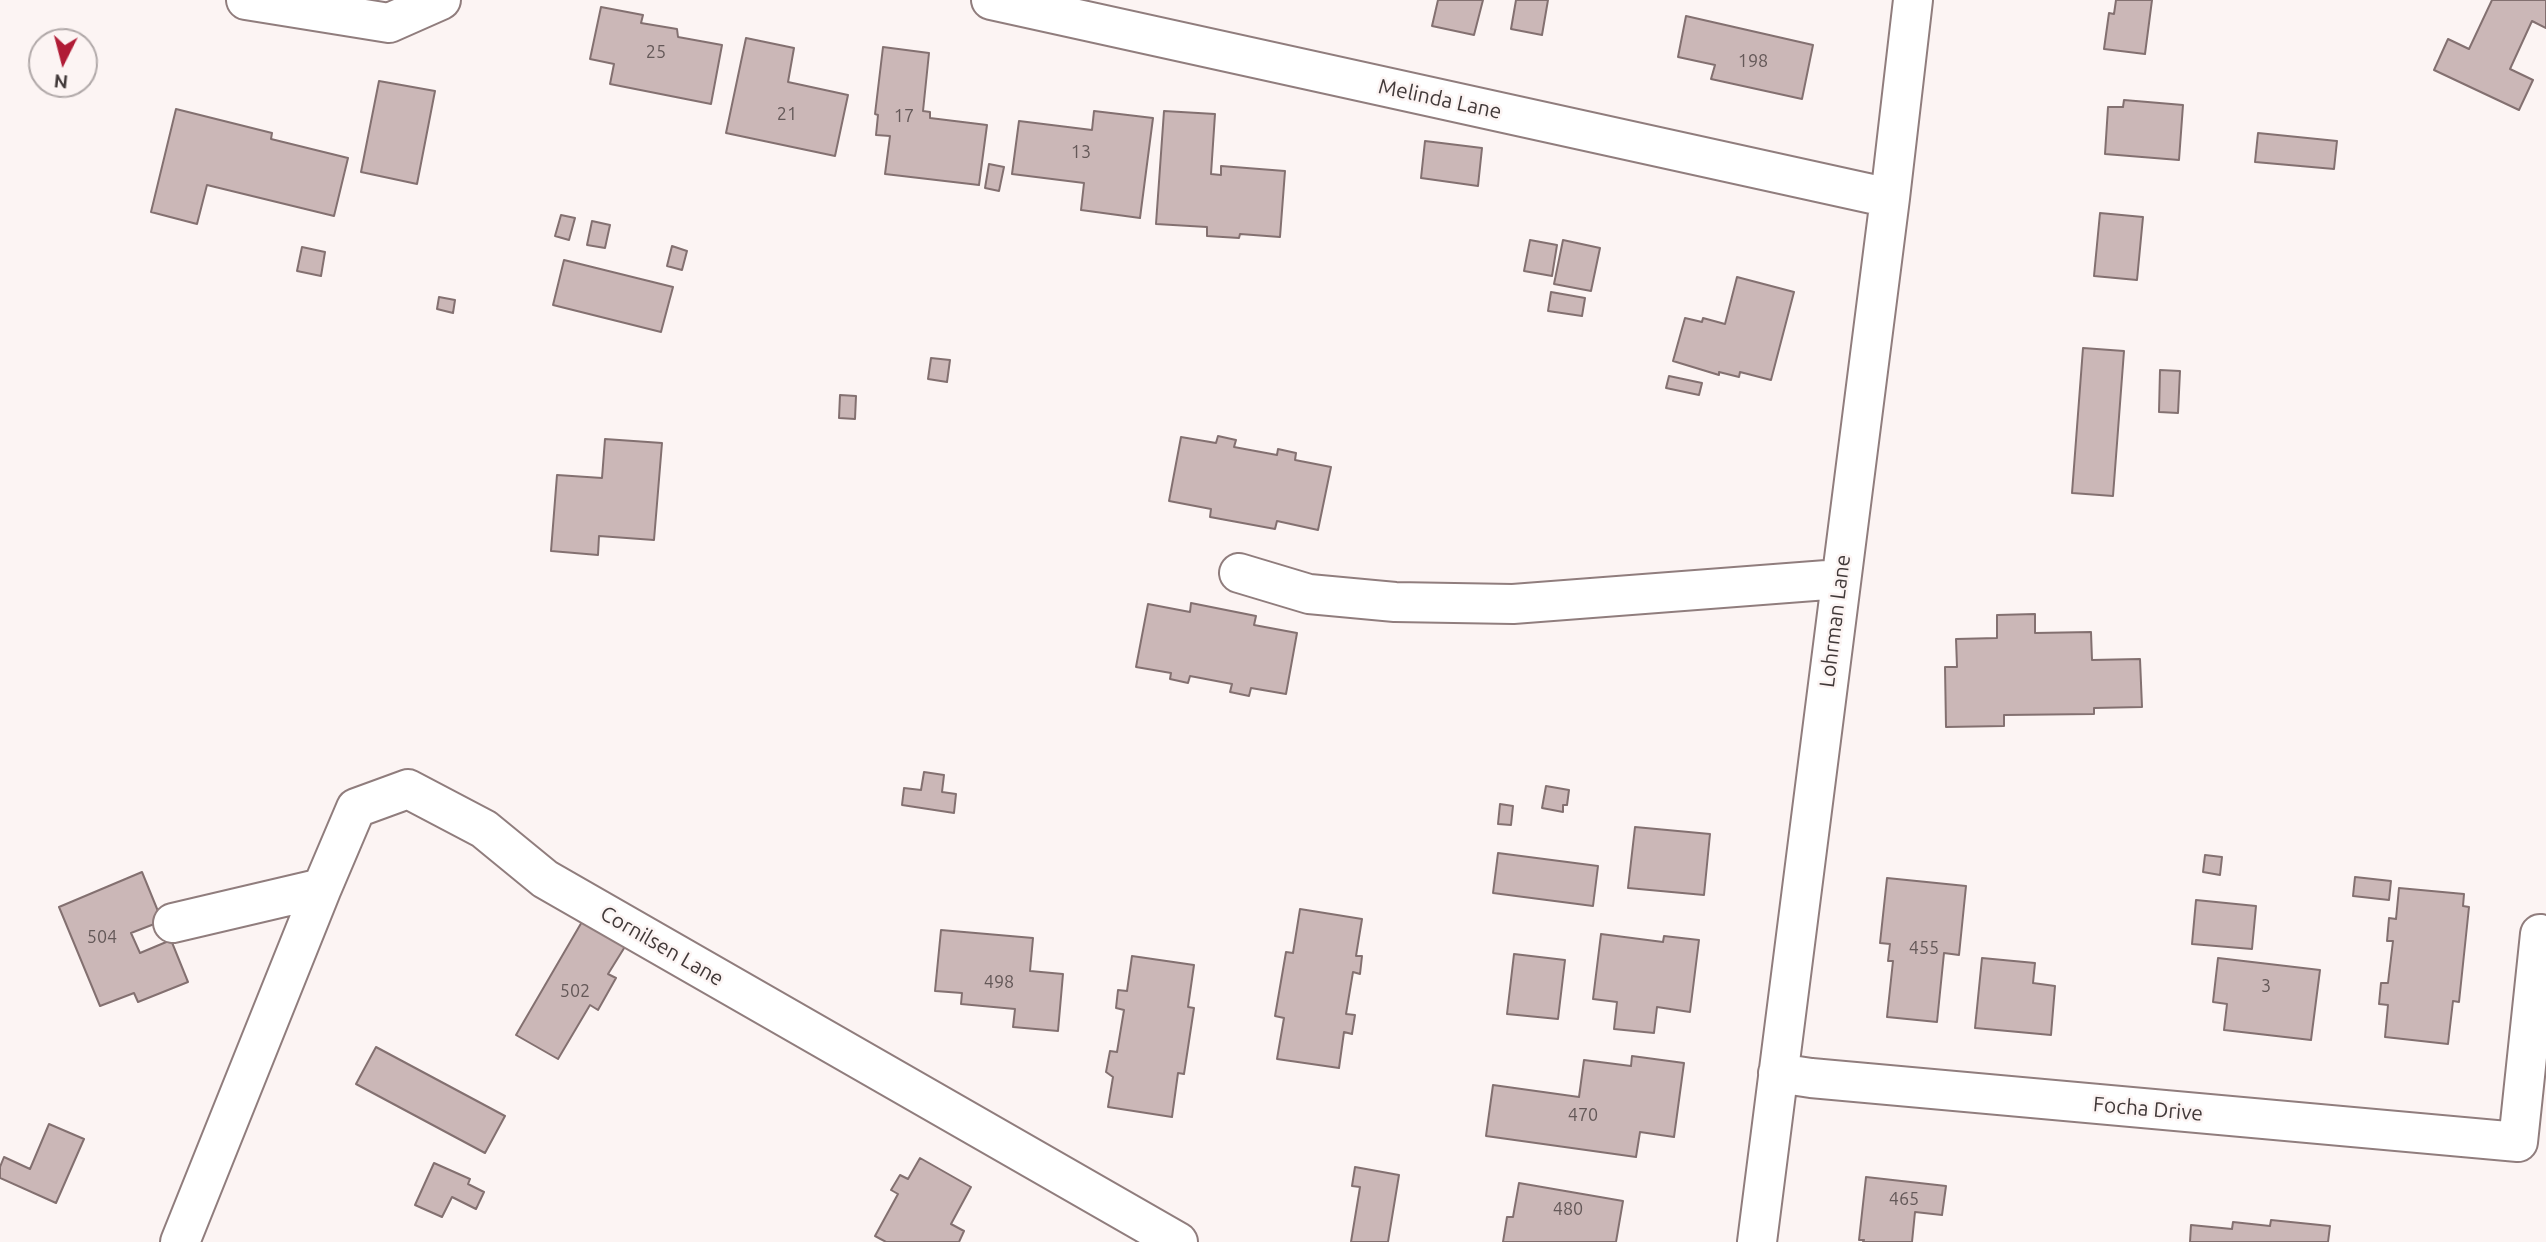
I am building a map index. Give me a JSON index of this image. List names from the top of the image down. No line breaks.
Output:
{"streets":{"street":["Melinda Lane","Lohrman Lane","Cornilsen Lane","Focha Drive"]},"crossings":[["Melinda Lane","Lohrman Lane"],["Lohrman Lane","Focha Drive"]],"house_numbers":["25","198","21","17","13","504","455","498","3","502","470","465","480"],"north":"bottom"}
